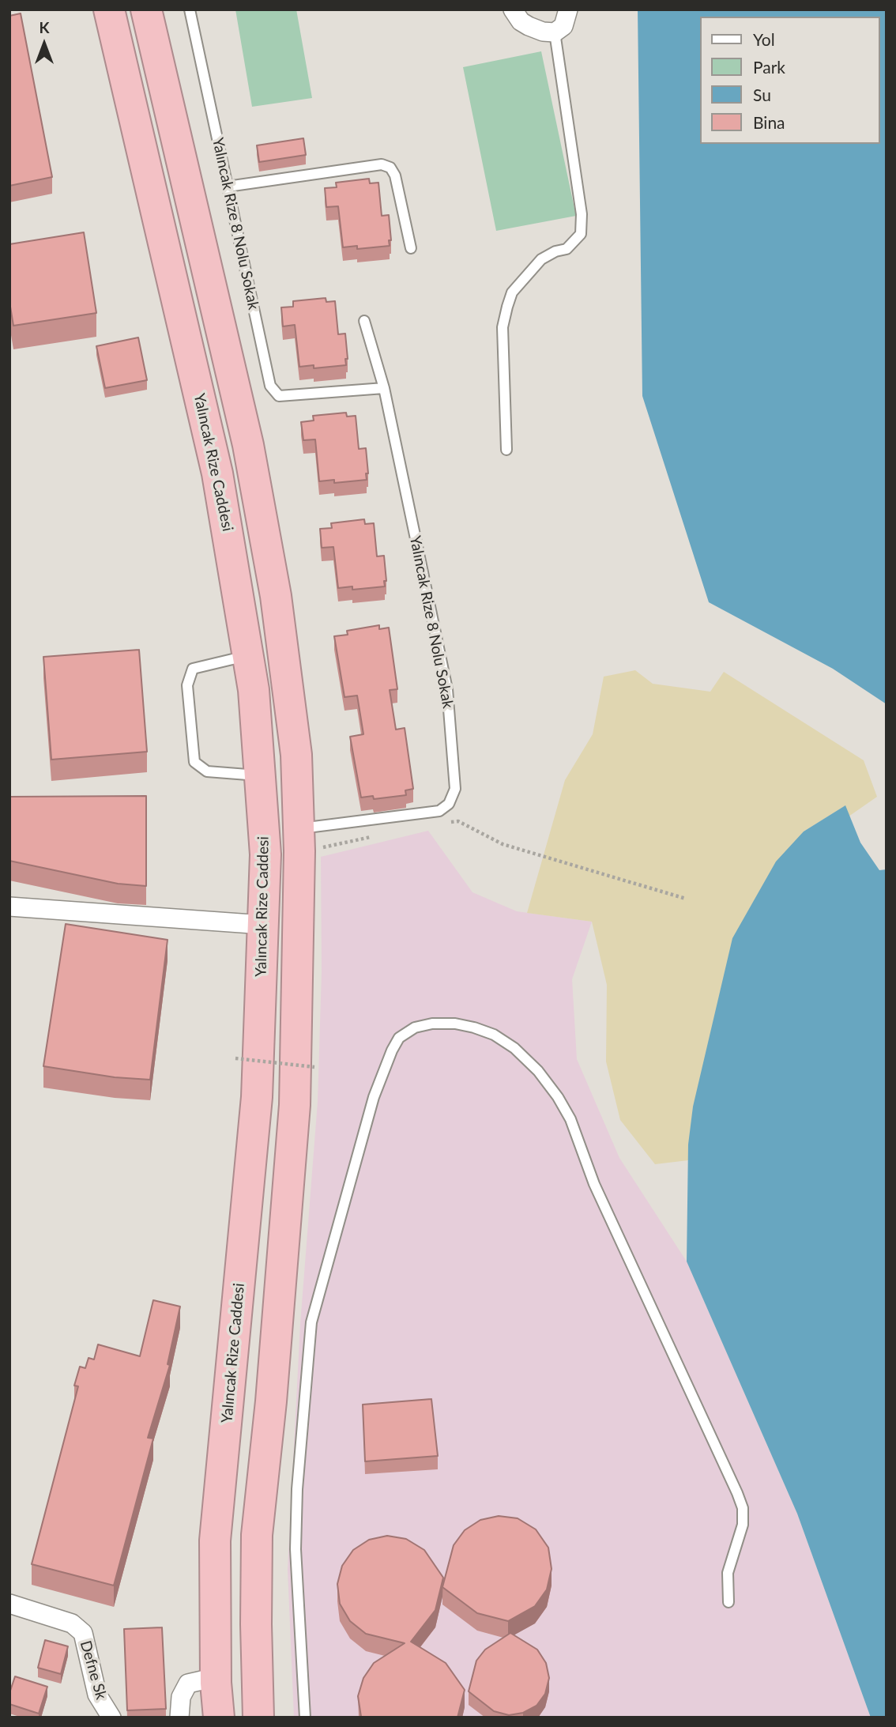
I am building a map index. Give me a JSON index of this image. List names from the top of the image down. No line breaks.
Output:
{"streets":{"highway":["Yalıncak Rize Caddesi"],"street":["Defne Sk"],"lane":["Yalıncak Rize 8 Nolu Sokak"]},"legend":["Yol","Park","Su","Bina"],"north":"top"}
